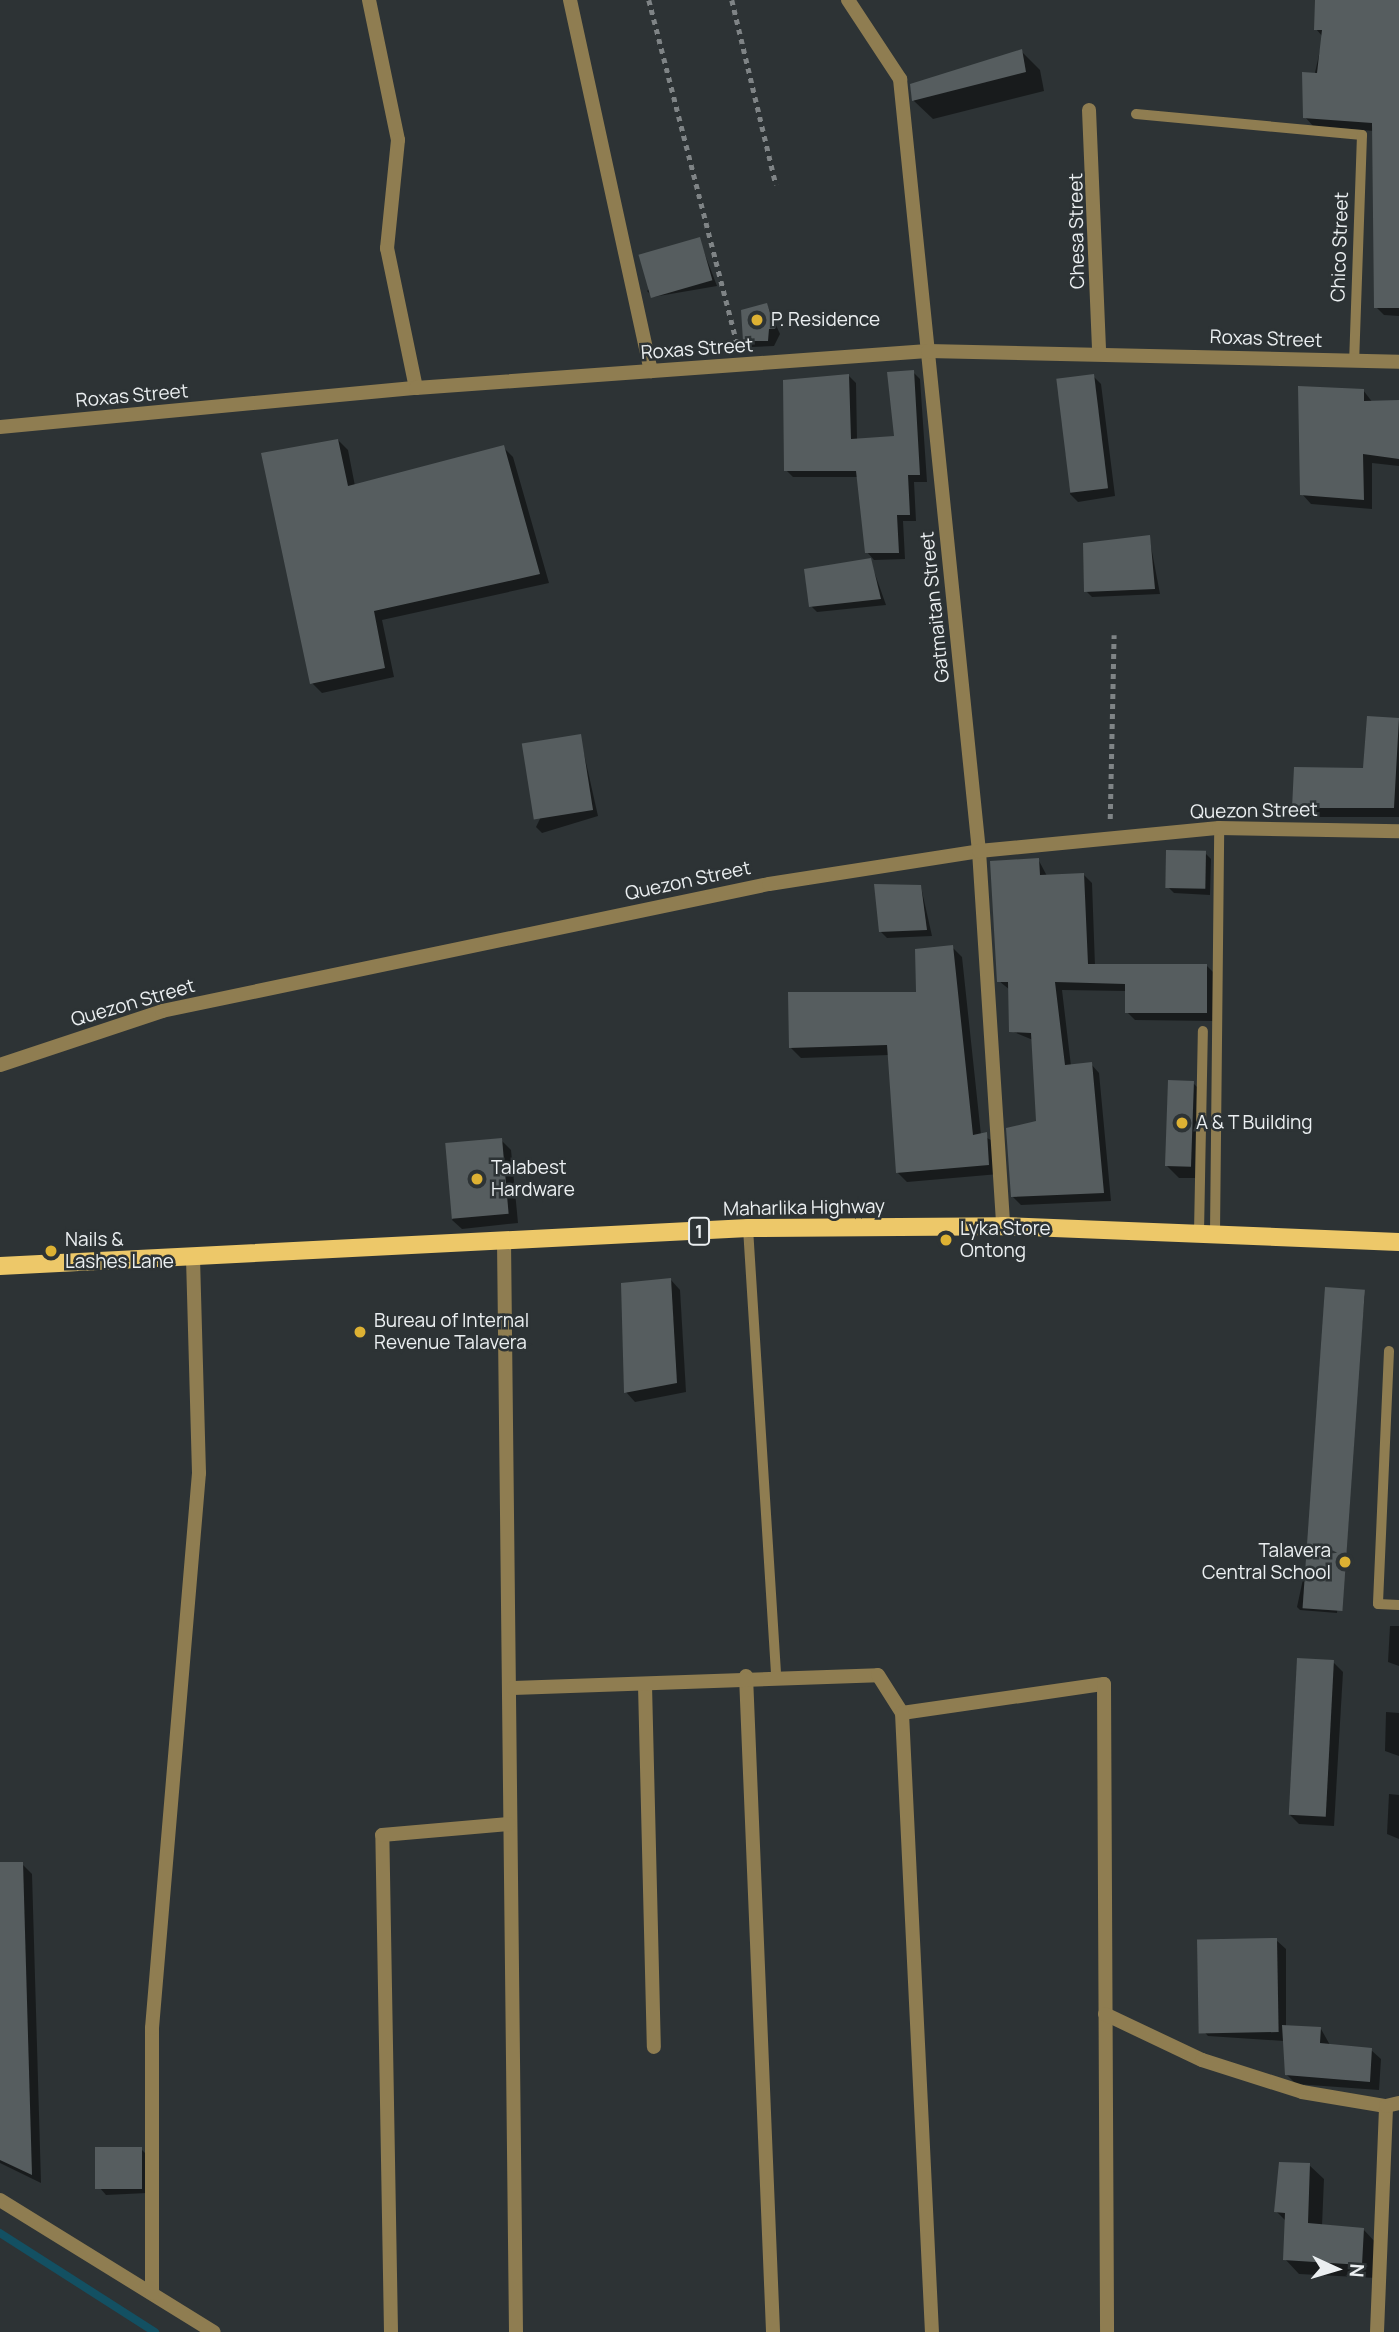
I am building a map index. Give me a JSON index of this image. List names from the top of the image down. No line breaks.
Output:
{"streets":{"main road":["Maharlika Highway","1"],"street":["Chesa Street","Roxas Street","Gatmaitan Street","Quezon Street"],"lane":["Chico Street"]},"crossings":[["Chesa Street","Roxas Street"],["Chico Street","Roxas Street"],["Roxas Street","Gatmaitan Street"],["Gatmaitan Street","Quezon Street"],["Gatmaitan Street","Maharlika Highway"]],"places":["P. Residence","A & T Building","Talabest Hardware","Lyka Store Ontong","Nails & Lashes Lane","Bureau of Internal Revenue Talavera","Talavera Central School"],"north":"right"}
